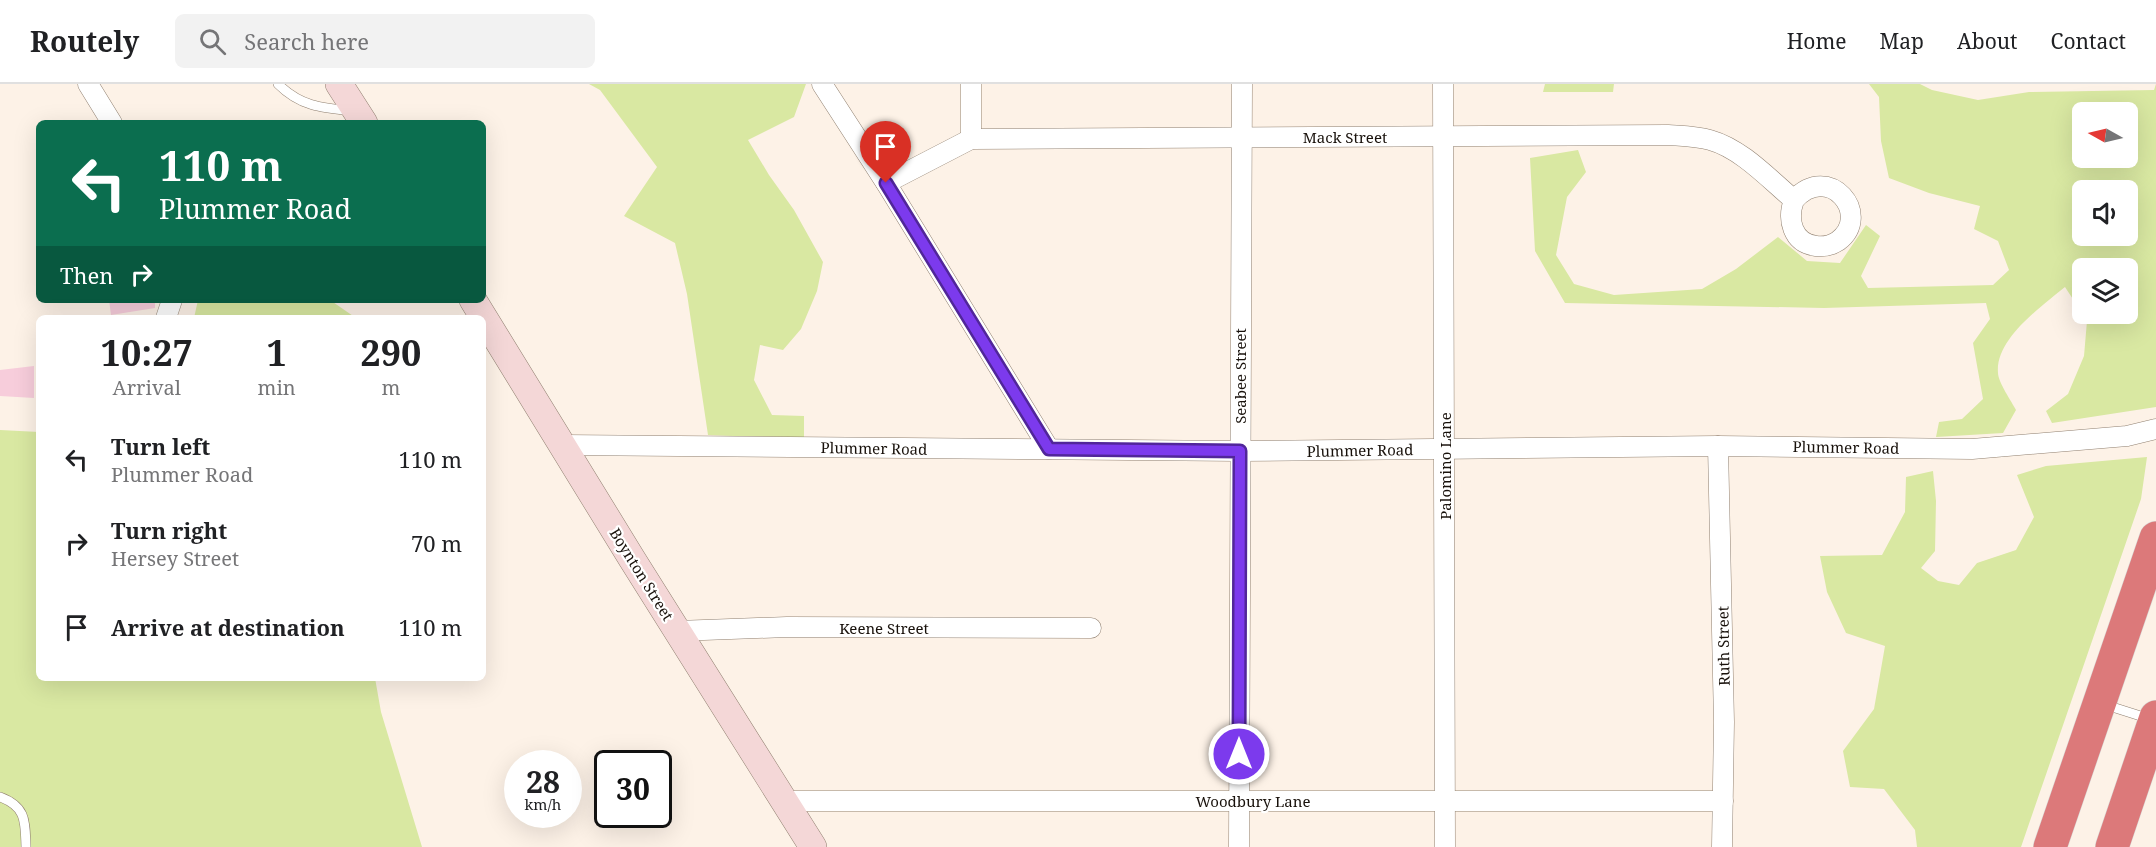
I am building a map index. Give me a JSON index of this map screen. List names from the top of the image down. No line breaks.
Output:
{"streets":{"street":["Mack Street","Seabee Street","Plummer Road","Palomino Lane","Boynton Street","Keene Street","Ruth Street","Woodbury Lane"]},"crossings":[["Mack Street","Seabee Street"],["Mack Street","Palomino Lane"],["Seabee Street","Plummer Road"],["Seabee Street","Woodbury Lane"],["Plummer Road","Palomino Lane"],["Plummer Road","Boynton Street"],["Plummer Road","Ruth Street"],["Palomino Lane","Woodbury Lane"],["Boynton Street","Keene Street"],["Boynton Street","Woodbury Lane"],["Ruth Street","Woodbury Lane"]],"north":"left","page":{"header":"Routely","search":"Search here","nav":["Home","Map","About","Contact"],"turn":["110 m","Plummer Road"],"then":"Then","eta":["10:27","Arrival","1","min","290","m"],"list":[{"name":"Turn left","note":"Plummer Road","value":"110 m"},{"name":"Turn right","note":"Hersey Street","value":"70 m"},{"name":"Arrive at destination","value":"110 m"}],"speed":"28 km/h","limit":"30"}}
